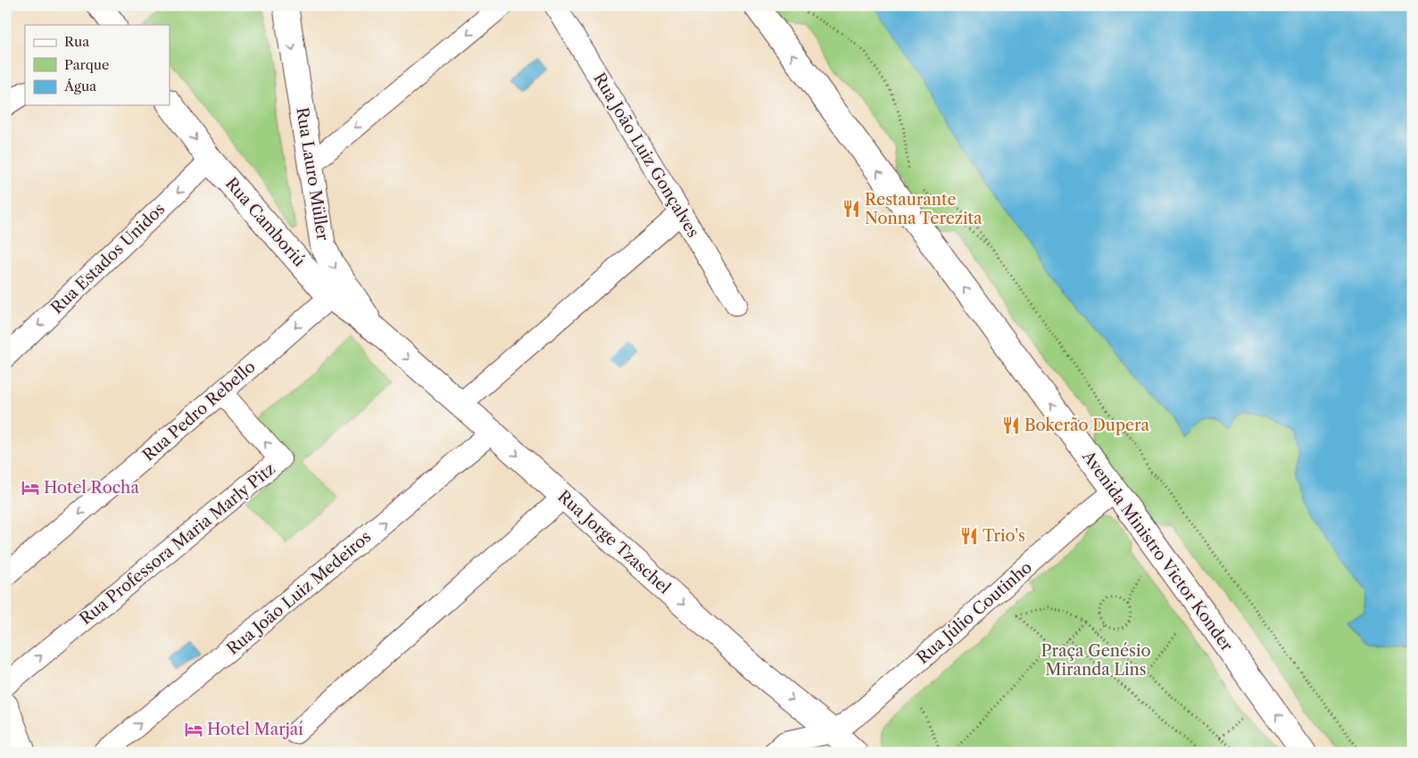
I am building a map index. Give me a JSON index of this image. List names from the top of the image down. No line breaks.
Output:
{"streets":{"main road":["Rua Lauro Müller","Rua Camboriú","Rua Jorge Tzaschel","Avenida Ministro Victor Konder"],"street":["Rua João Luiz Gonçalves","Rua Estados Unidos","Rua Pedro Rebello","Rua Professora Maria Marly Pitz","Rua João Luiz Medeiros","Rua Júlio Coutinho"]},"crossings":[["Rua Lauro Müller","Rua Camboriú"],["Rua Lauro Müller","Rua Jorge Tzaschel"],["Rua Camboriú","Rua Estados Unidos"],["Rua Camboriú","Rua Pedro Rebello"],["Rua Camboriú","Rua Jorge Tzaschel"],["Rua Pedro Rebello","Rua Professora Maria Marly Pitz"],["Rua Jorge Tzaschel","Rua João Luiz Medeiros"],["Rua Jorge Tzaschel","Rua Júlio Coutinho"],["Avenida Ministro Victor Konder","Rua Júlio Coutinho"]],"one_way":["Rua Lauro Müller","Rua Estados Unidos","Rua Pedro Rebello","Rua Jorge Tzaschel","Rua Professora Maria Marly Pitz","Avenida Ministro Victor Konder"],"parks":["Praça Genésio Miranda Lins"],"places":{"restaurant":["Restaurante Nonna Terezita","Bokerão Dupera","Trio's"],"hotel":["Hotel Rocha","Hotel Marjaí"]},"legend":["Rua","Parque","Água"]}
